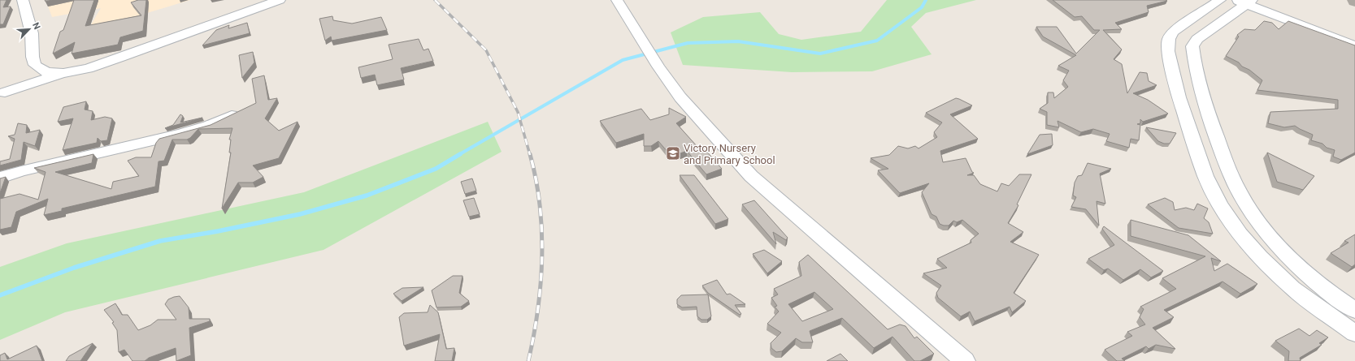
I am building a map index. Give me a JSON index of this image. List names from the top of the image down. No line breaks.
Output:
{"places":{"school or university":["Victory Nursery and Primary School"]},"north":"top right"}
